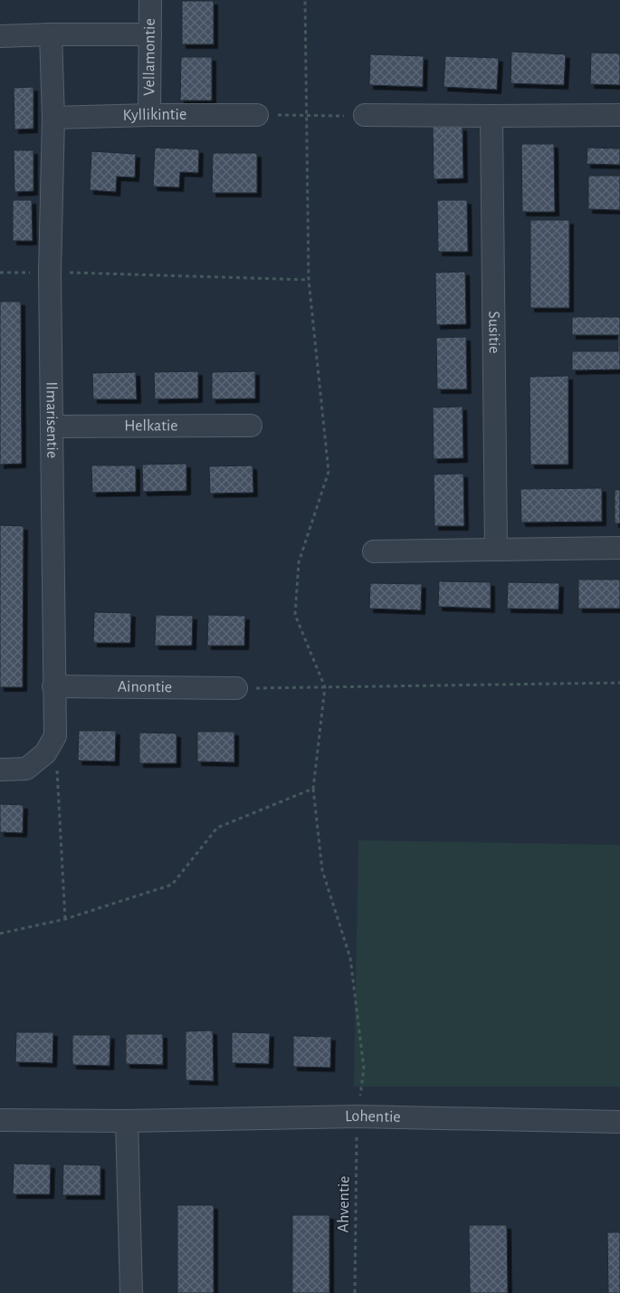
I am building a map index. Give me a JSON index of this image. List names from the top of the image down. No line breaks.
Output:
{"streets":{"street":["Vellamontie","Kyllikintie","Susitie","Ilmarisentie","Helkatie","Ainontie","Lohentie"],"path":["Ahventie"]},"crossings":[["Vellamontie","Kyllikintie"],["Kyllikintie","Ilmarisentie"],["Ilmarisentie","Helkatie"],["Ilmarisentie","Ainontie"],["Lohentie","Ahventie"]]}
